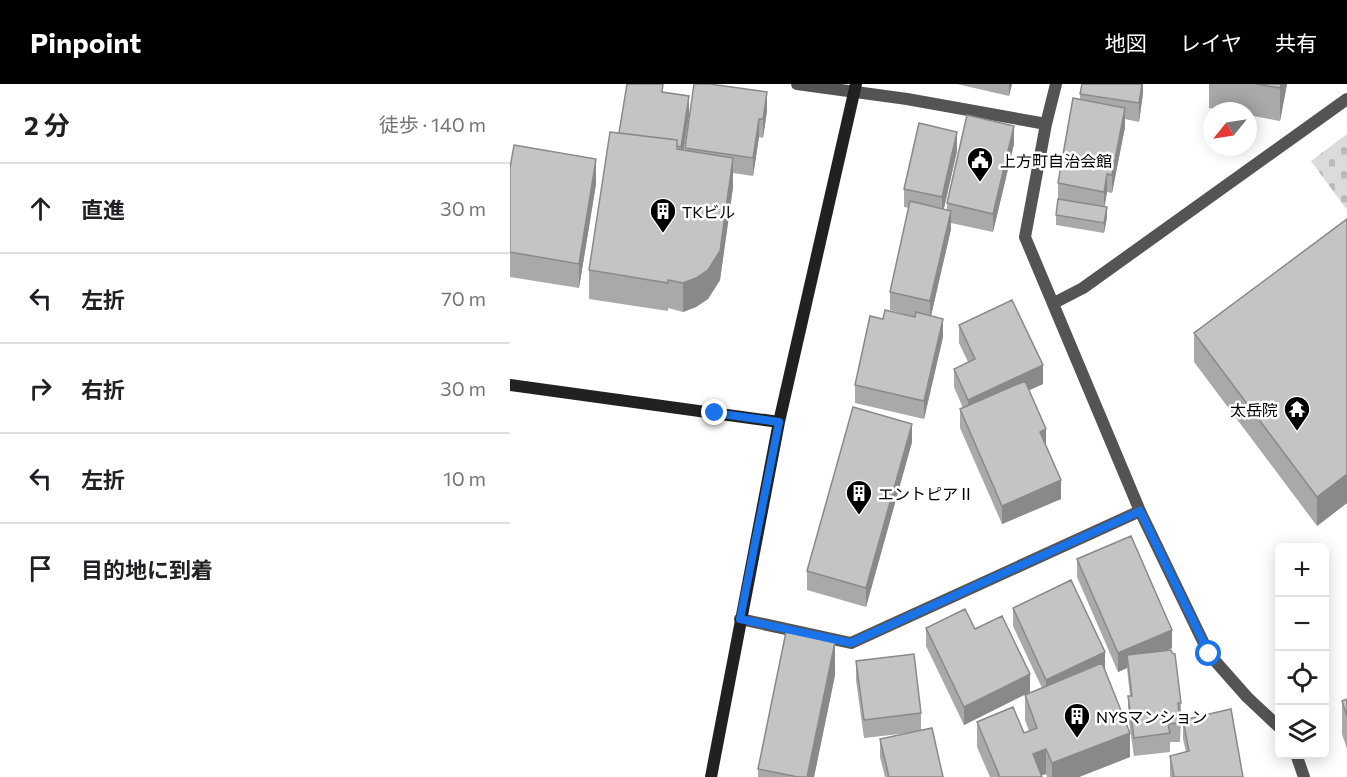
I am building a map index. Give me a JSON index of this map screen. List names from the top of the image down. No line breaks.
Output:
{"places":{"public building":["上方町自治会館"],"building":["TKビル","エントピアⅡ","NYSマンション"],"temple":["太岳院"]},"north":"bottom left","page":{"header":"Pinpoint","nav":["地図","レイヤ","共有"],"heading":["2 分","徒歩 · 140 m"],"list":[["直進","30 m"],["左折","70 m"],["右折","30 m"],["左折","10 m"],"目的地に到着"],"map_buttons":["+","−"]}}
